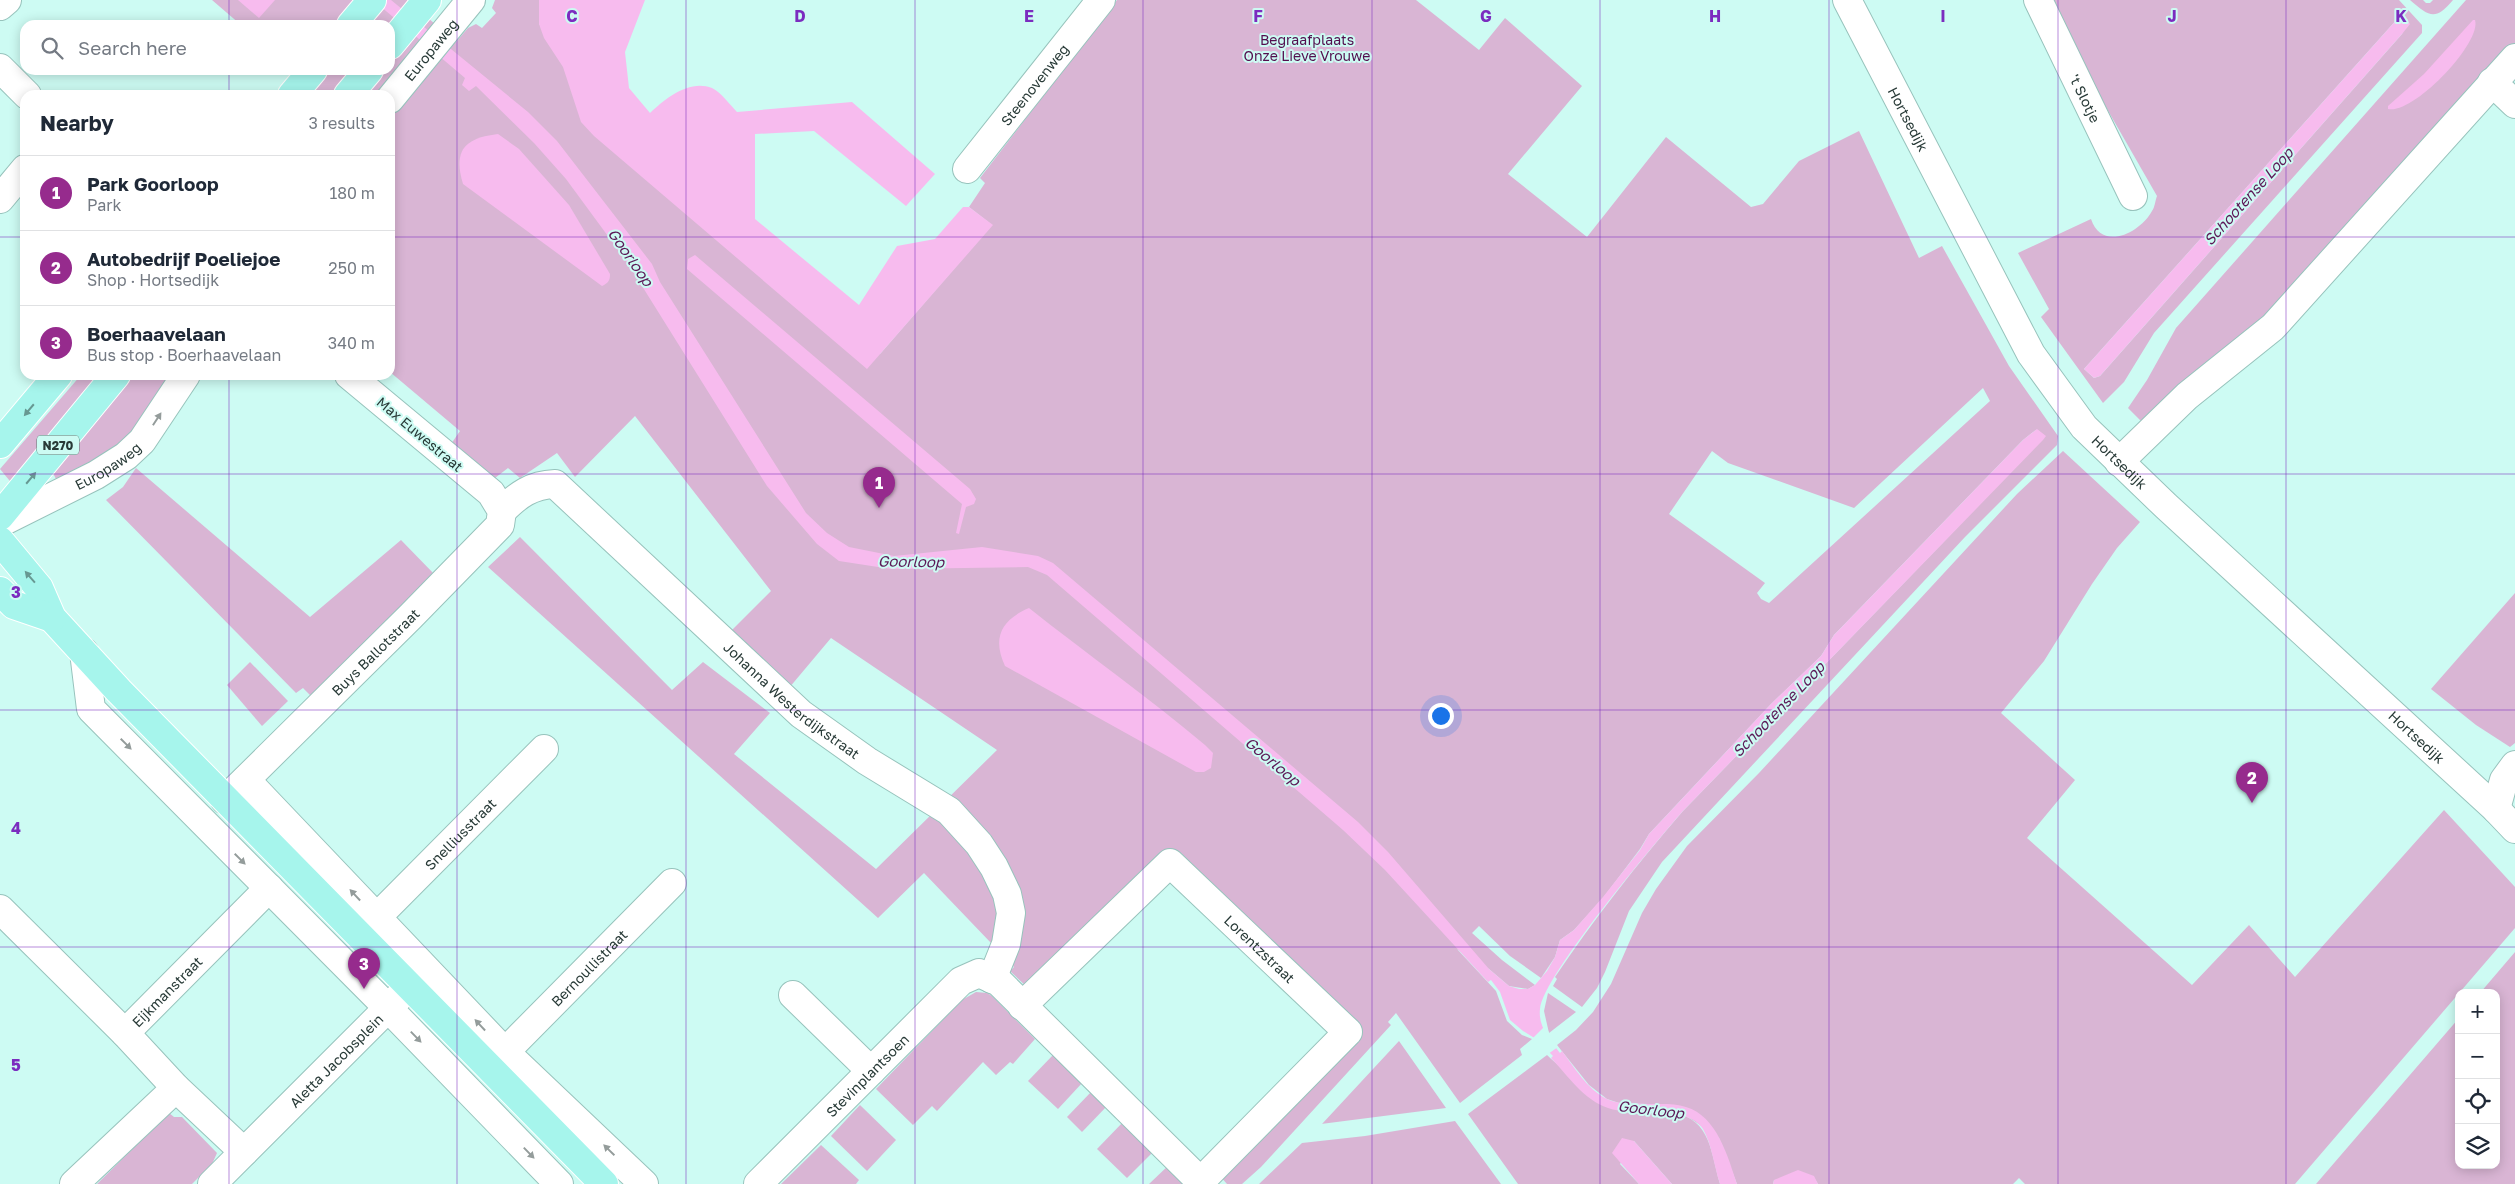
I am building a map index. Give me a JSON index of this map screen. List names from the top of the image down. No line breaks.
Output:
{"streets":{"main road":["N270"],"street":["Europaweg","Steenovenweg","'t Slotje","Hortsedijk","Max Euwestraat","Buys Ballotstraat","Johanna Westerdijkstraat","Snelliusstraat","Lorentzstraat","Bernoullistraat","Eijkmanstraat","Aletta Jacobsplein","Stevinplantsoen"]},"crossings":[["Max Euwestraat","Buys Ballotstraat"],["Max Euwestraat","Johanna Westerdijkstraat"],["Buys Ballotstraat","Johanna Westerdijkstraat"],["Johanna Westerdijkstraat","Lorentzstraat"],["Johanna Westerdijkstraat","Stevinplantsoen"],["Lorentzstraat","Stevinplantsoen"]],"one_way":["Europaweg"],"water":["Schootense Loop","Goorloop"],"parks":["Begraafplaats Onze Lieve Vrouwe"],"page":{"search":"Search here","heading":["Nearby","3 results"],"list":[{"mark":"1","name":"Park Goorloop","note":"Park","value":"180 m"},{"mark":"2","name":"Autobedrijf Poeliejoe","note":"Shop · Hortsedijk","value":"250 m"},{"mark":"3","name":"Boerhaavelaan","note":"Bus stop · Boerhaavelaan","value":"340 m"}],"pins":["1","2","3"],"map_buttons":["+","−"]},"grid":{"columns":["C","D","E","F","G","H","I","J","K"],"rows":["3","4","5"]}}
